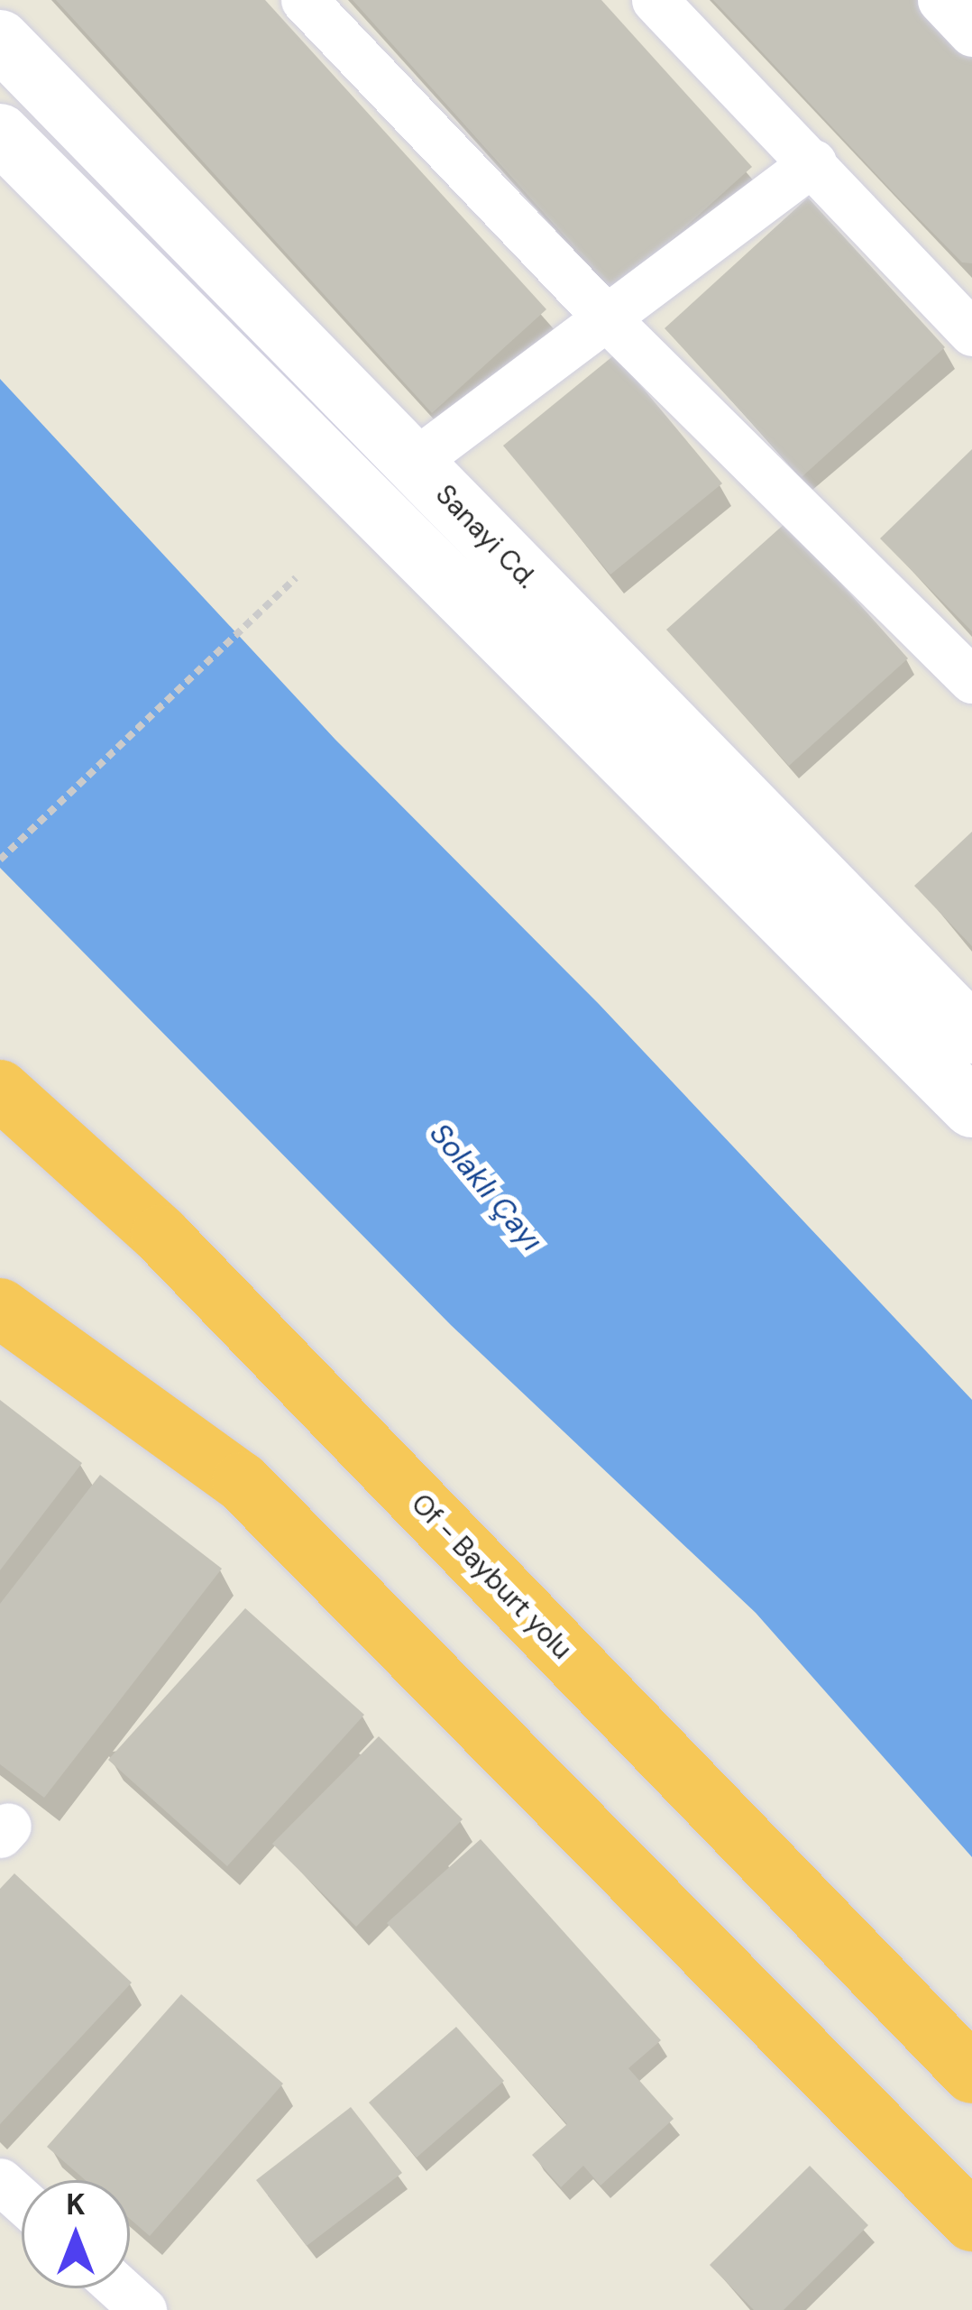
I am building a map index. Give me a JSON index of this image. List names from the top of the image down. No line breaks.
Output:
{"streets":{"highway":["Of - Bayburt yolu"],"street":["Sanayi Cd."]},"water":["Solaklı Çayı"],"north":"top"}
